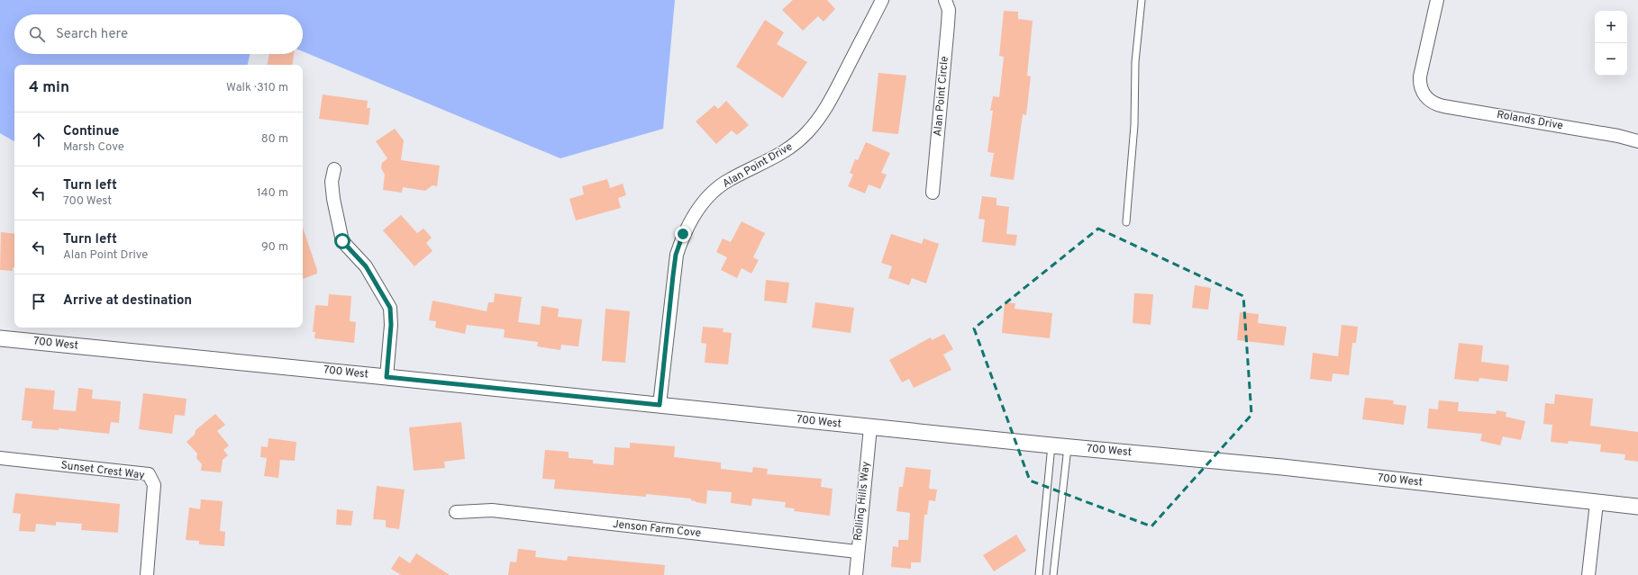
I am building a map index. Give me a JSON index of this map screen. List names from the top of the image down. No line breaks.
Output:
{"streets":{"street":["Alan Point Circle","Rolands Drive","Alan Point Drive","700 West","Sunset Crest Way","Rolling Hills Way","Jenson Farm Cove"]},"crossings":[["Alan Point Drive","700 West"],["700 West","Rolling Hills Way"],["Rolling Hills Way","Jenson Farm Cove"]],"page":{"map_buttons":["+","−"],"search":"Search here","heading":["4 min","Walk · 310 m"],"list":[["Continue","Marsh Cove","80 m"],["Turn left","700 West","140 m"],["Turn left","Alan Point Drive","90 m"],"Arrive at destination"]}}
